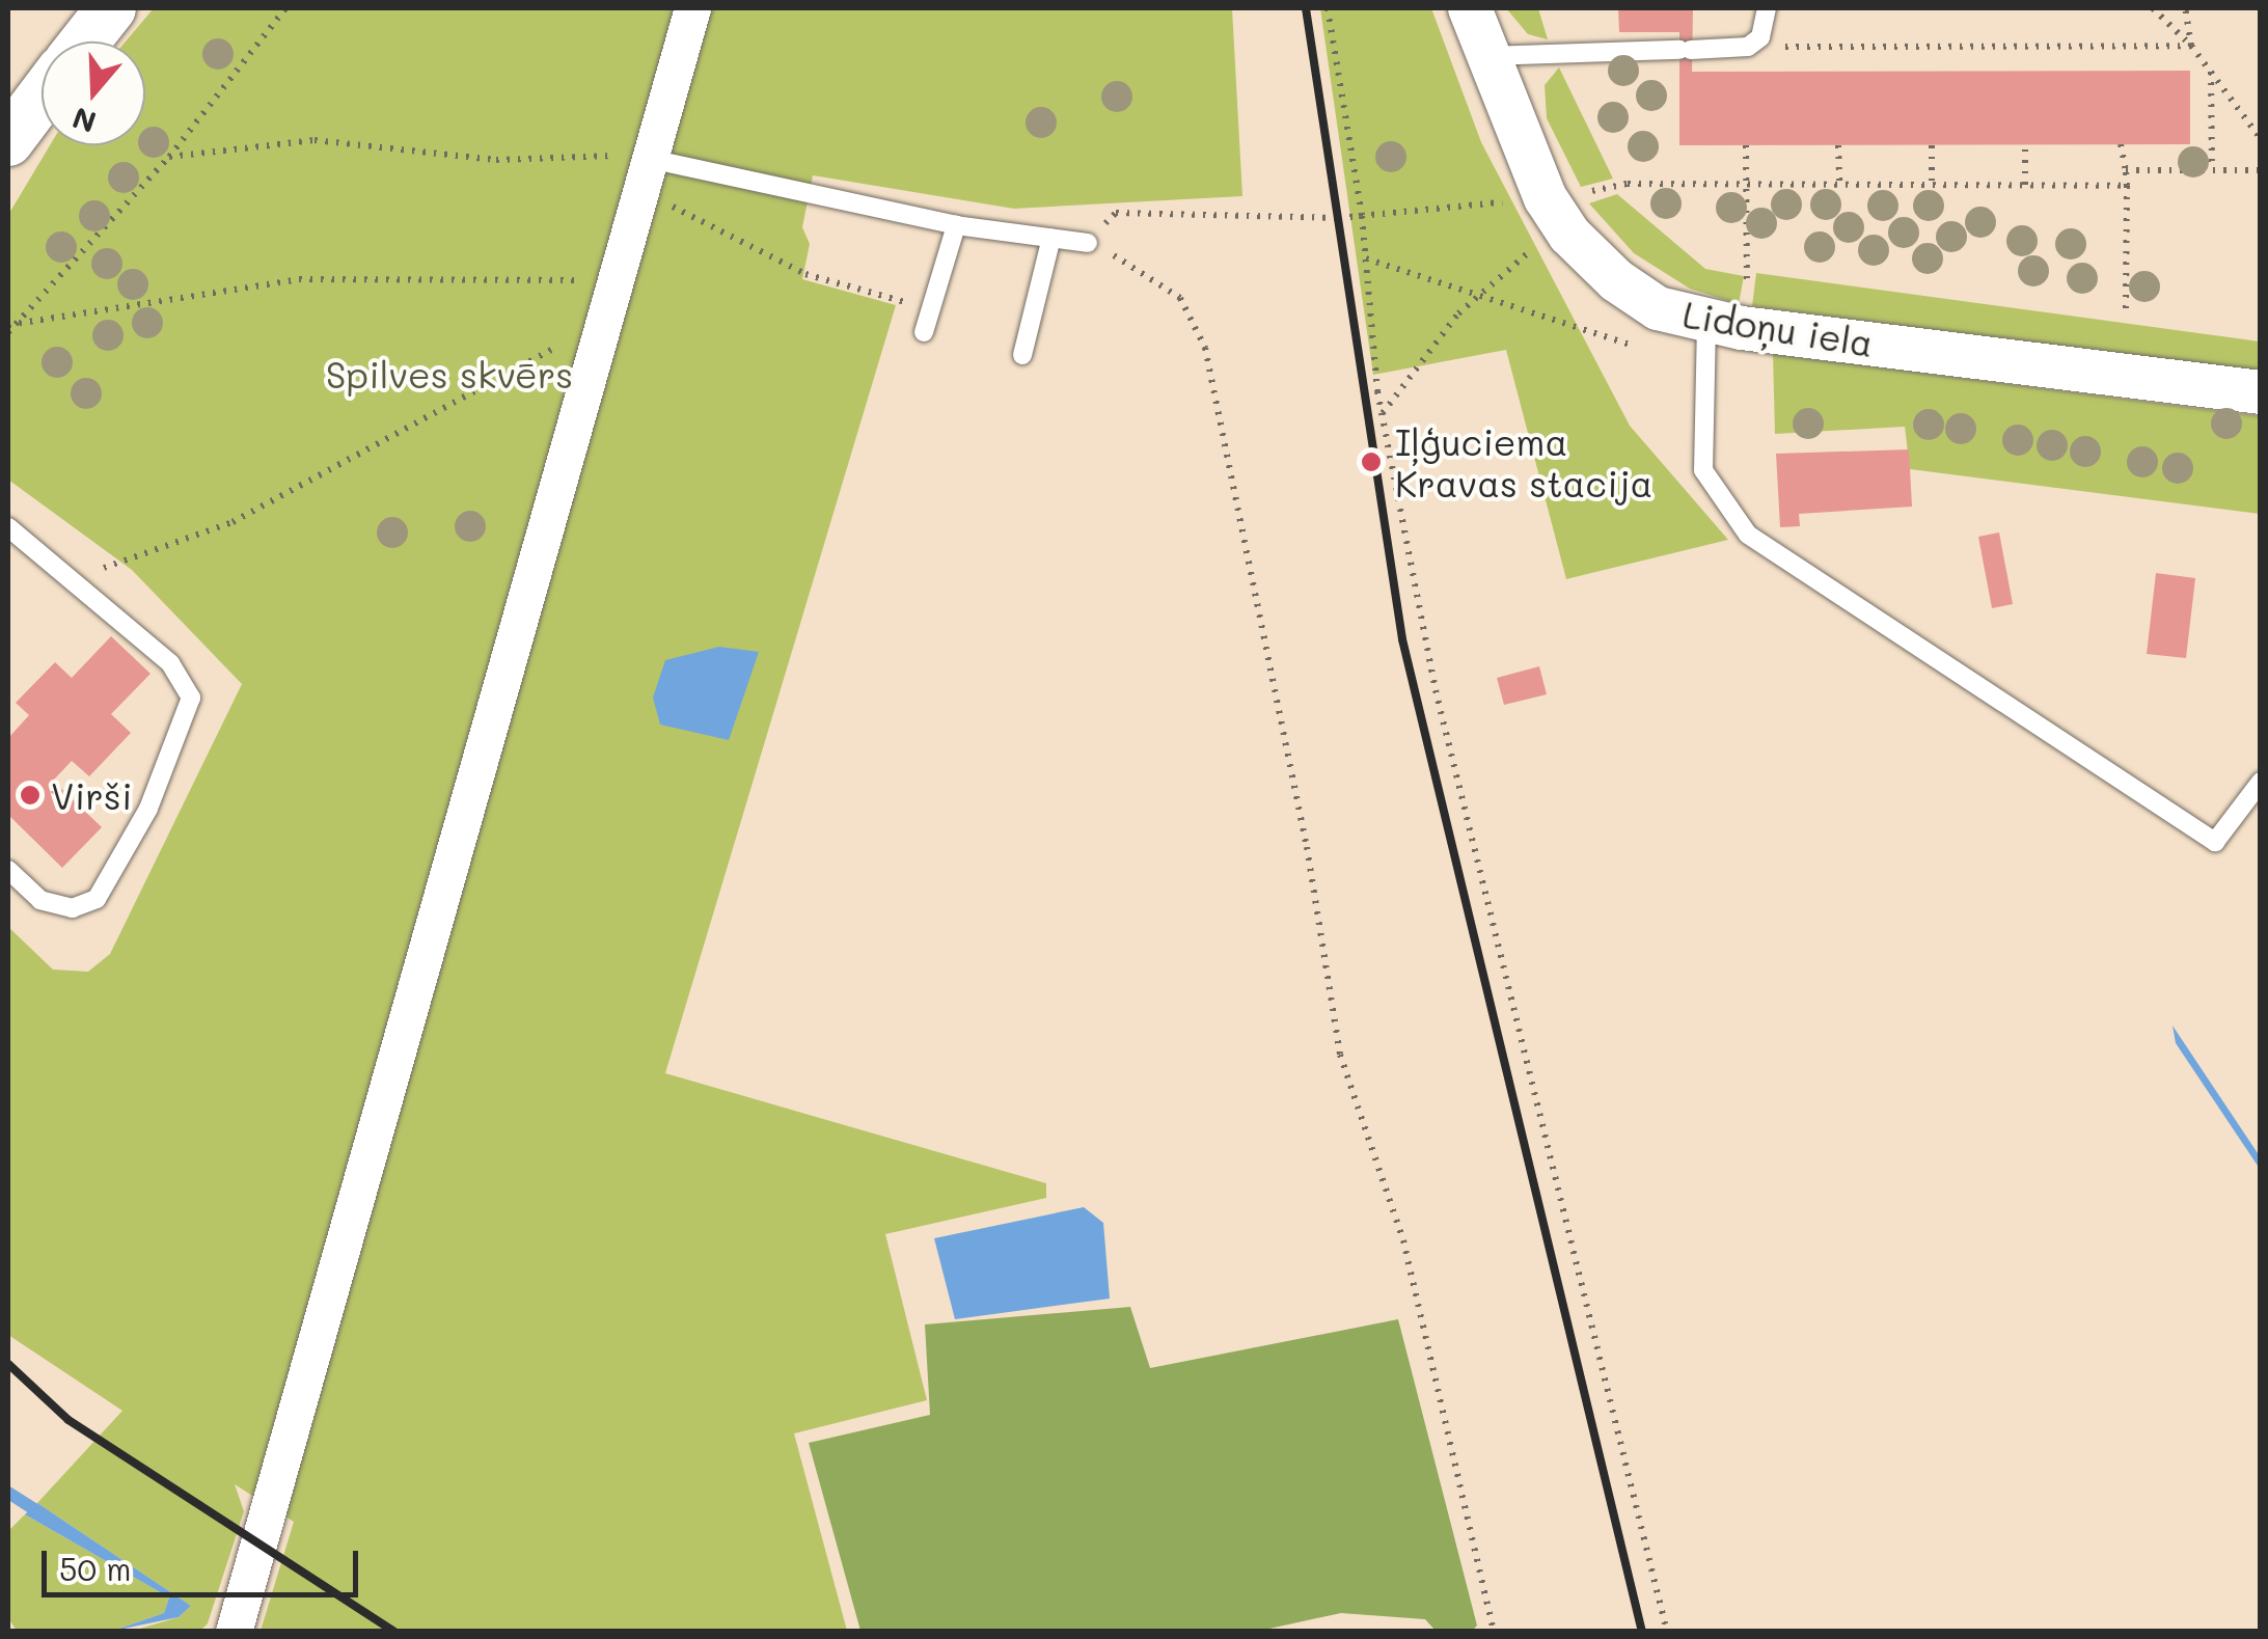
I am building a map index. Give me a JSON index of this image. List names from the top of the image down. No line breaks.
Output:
{"streets":{"street":["Lidoņu iela"]},"parks":["Spilves skvērs"],"places":["Iļģuciema Kravas stacija","Virši"],"scale_bar":"50 m","north":"bottom"}
